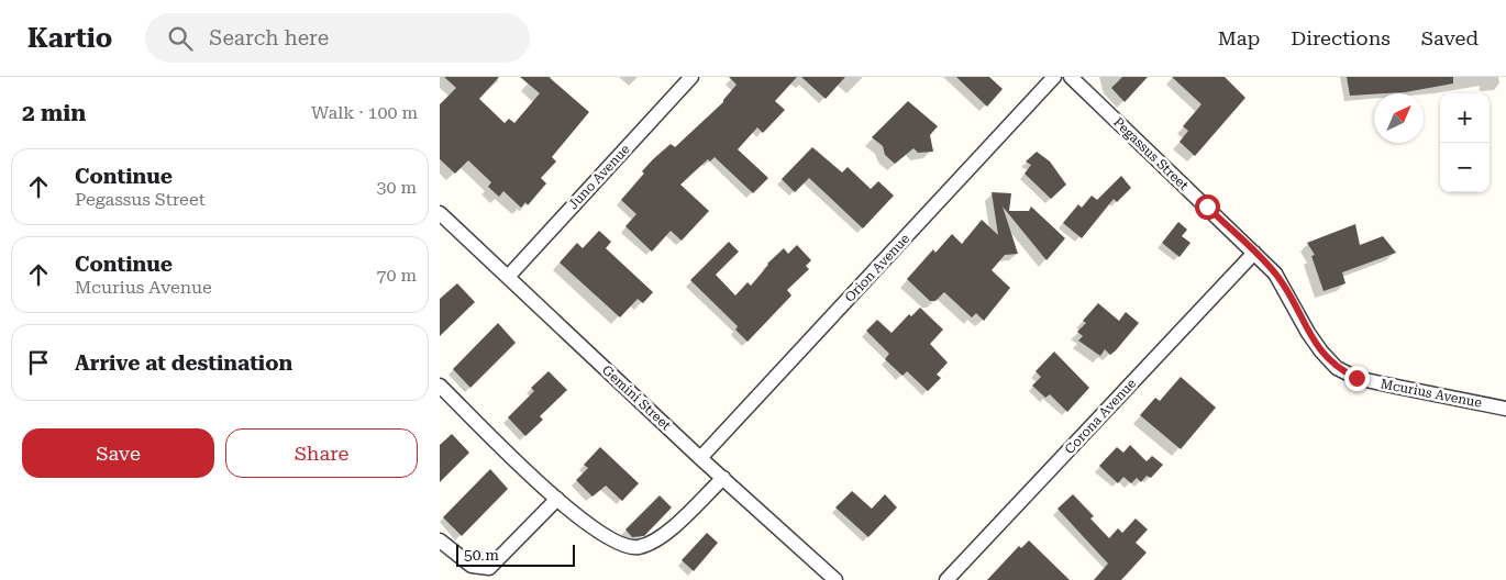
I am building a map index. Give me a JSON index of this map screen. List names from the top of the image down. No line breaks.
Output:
{"streets":{"street":["Pegassus Street","Juno Avenue","Orion Avenue","Mcurius Avenue","Gemini Street","Corona Avenue"]},"crossings":[["Pegassus Street","Mcurius Avenue"],["Pegassus Street","Corona Avenue"],["Juno Avenue","Gemini Street"],["Orion Avenue","Gemini Street"],["Mcurius Avenue","Corona Avenue"]],"scale_bar":"50 m","north":"top right","page":{"header":"Kartio","search":"Search here","nav":["Map","Directions","Saved"],"heading":["2 min","Walk · 100 m"],"map_buttons":["+","−"],"list":[["Continue","Pegassus Street","30 m"],["Continue","Mcurius Avenue","70 m"],"Arrive at destination"],"buttons":["Save","Share"],"scale":"50 m"}}
